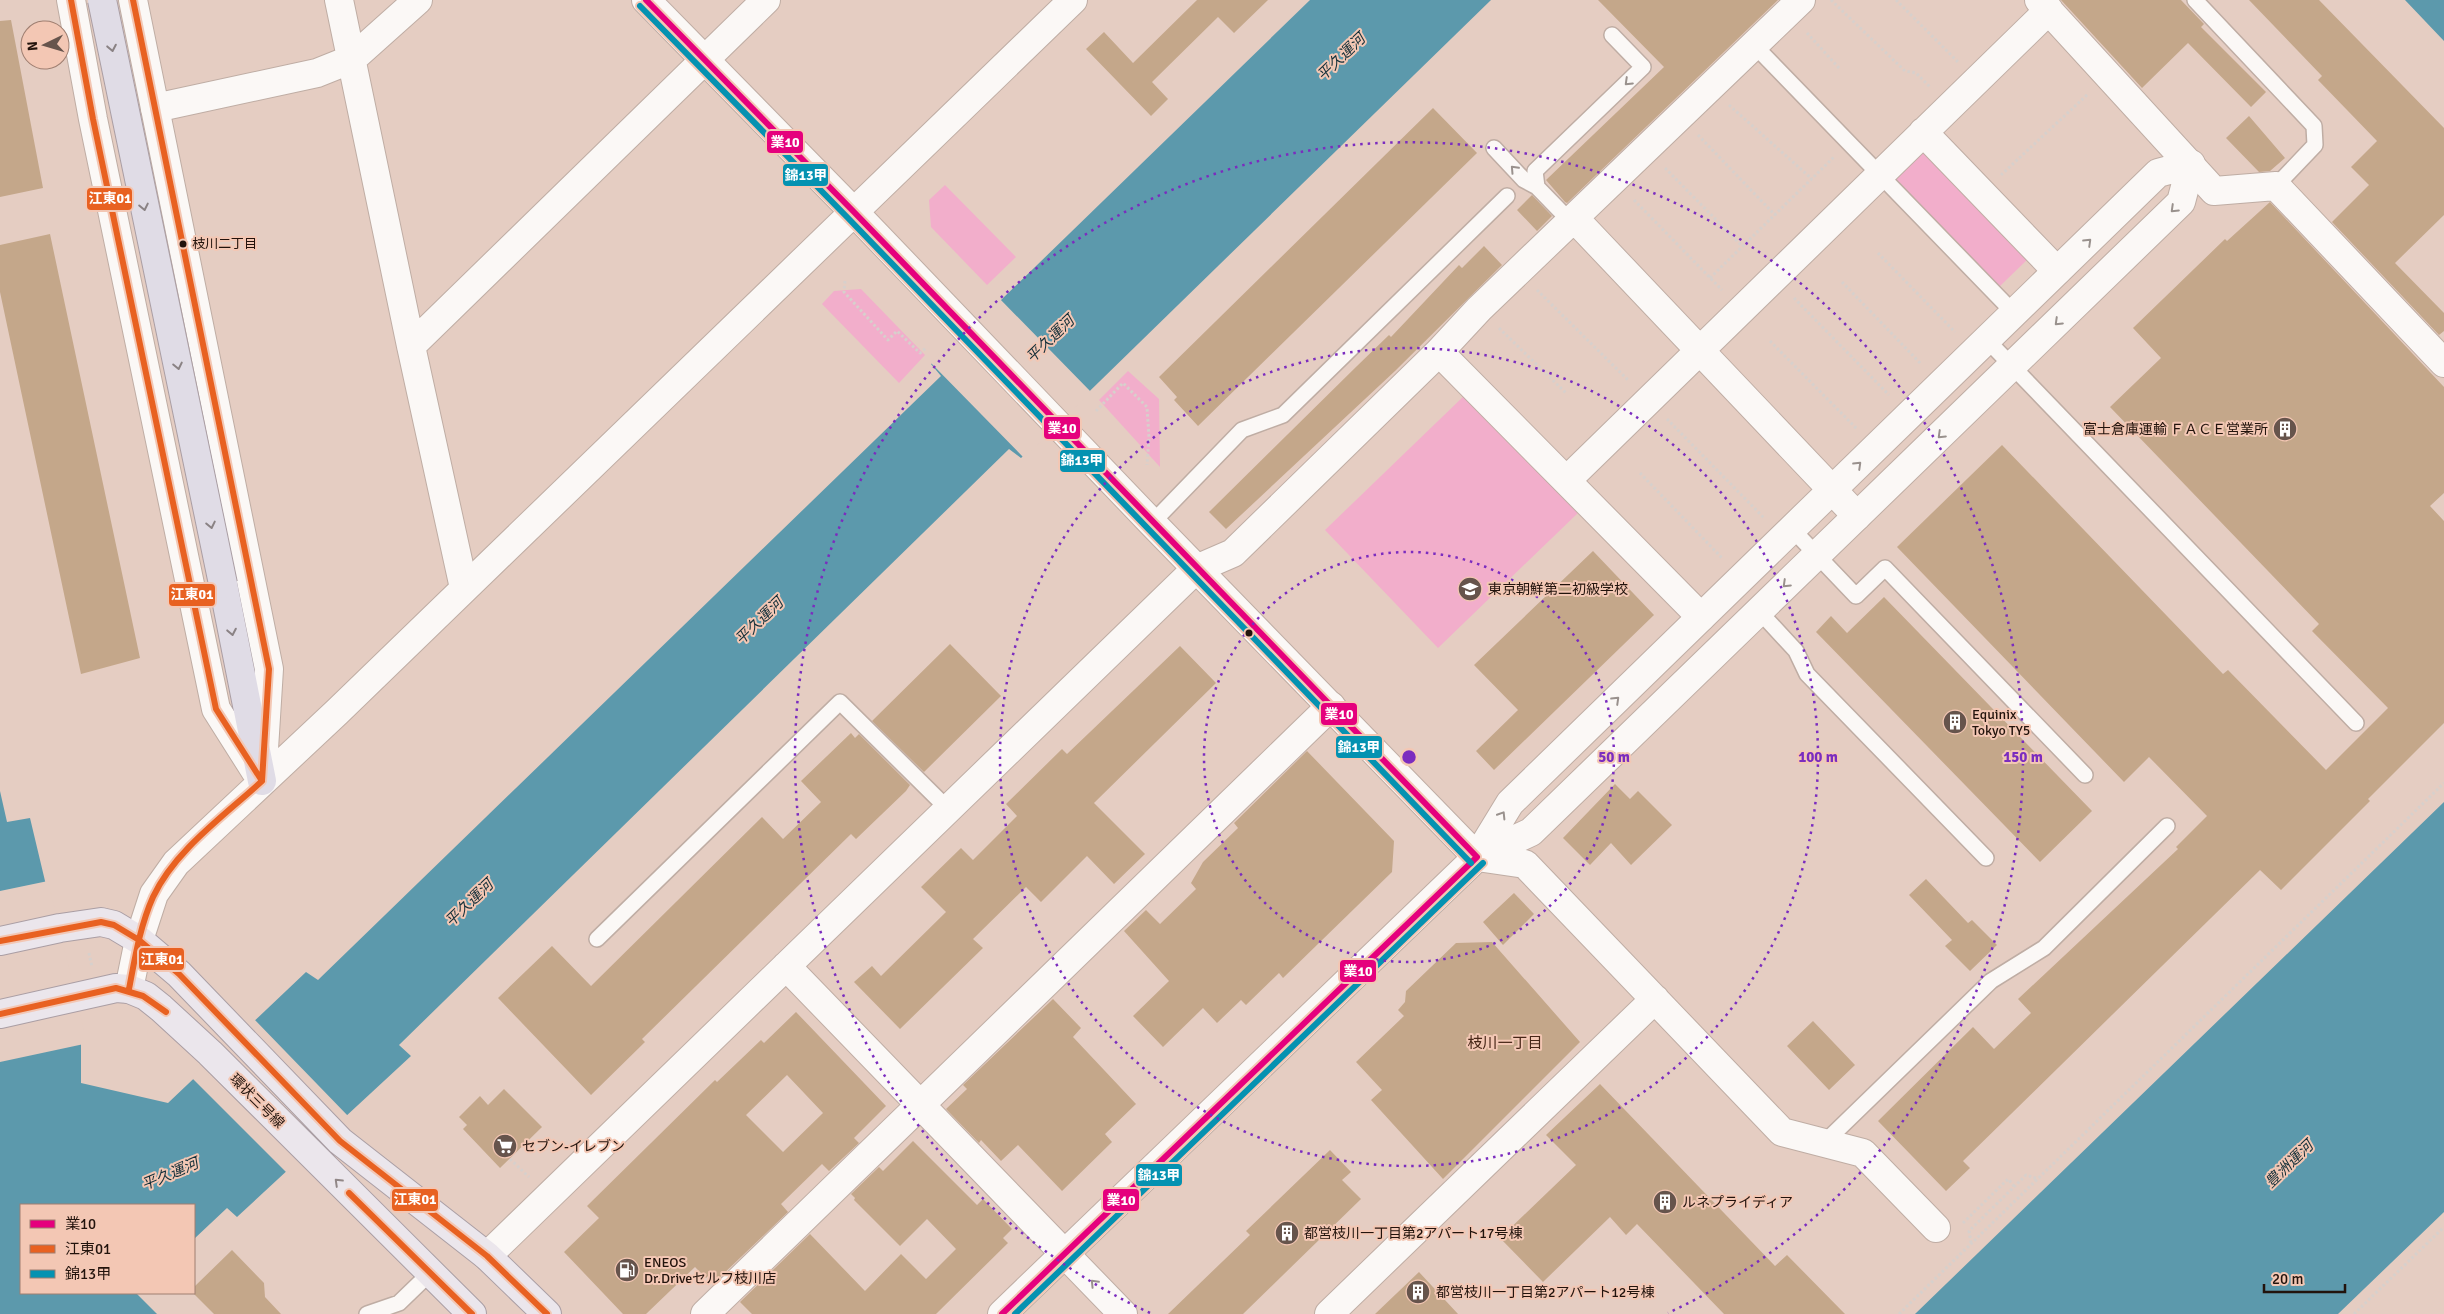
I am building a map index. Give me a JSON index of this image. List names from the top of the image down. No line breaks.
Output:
{"streets":{"main road":["環状三号線"]},"districts":["枝川一丁目"],"water":["平久運河","豊洲運河"],"places":{"other":["枝川二丁目"],"building":["富士倉庫運輸 ＦＡＣＥ営業所","Equinix Tokyo TY5","ルネプライディア","都営枝川一丁目第2アパート17号棟","都営枝川一丁目第2アパート12号棟"],"school or university":["東京朝鮮第二初級学校"],"supermarket":["セブン-イレブン"],"fuel station":["ENEOS Dr.Driveセルフ枝川店"]},"lines":["transit line 業10","transit line 江東01","transit line 錦13甲"],"legend":["業10","江東01","錦13甲"],"scale_bar":"20 m","north":"left","rings":["50 m","100 m","150 m"]}
